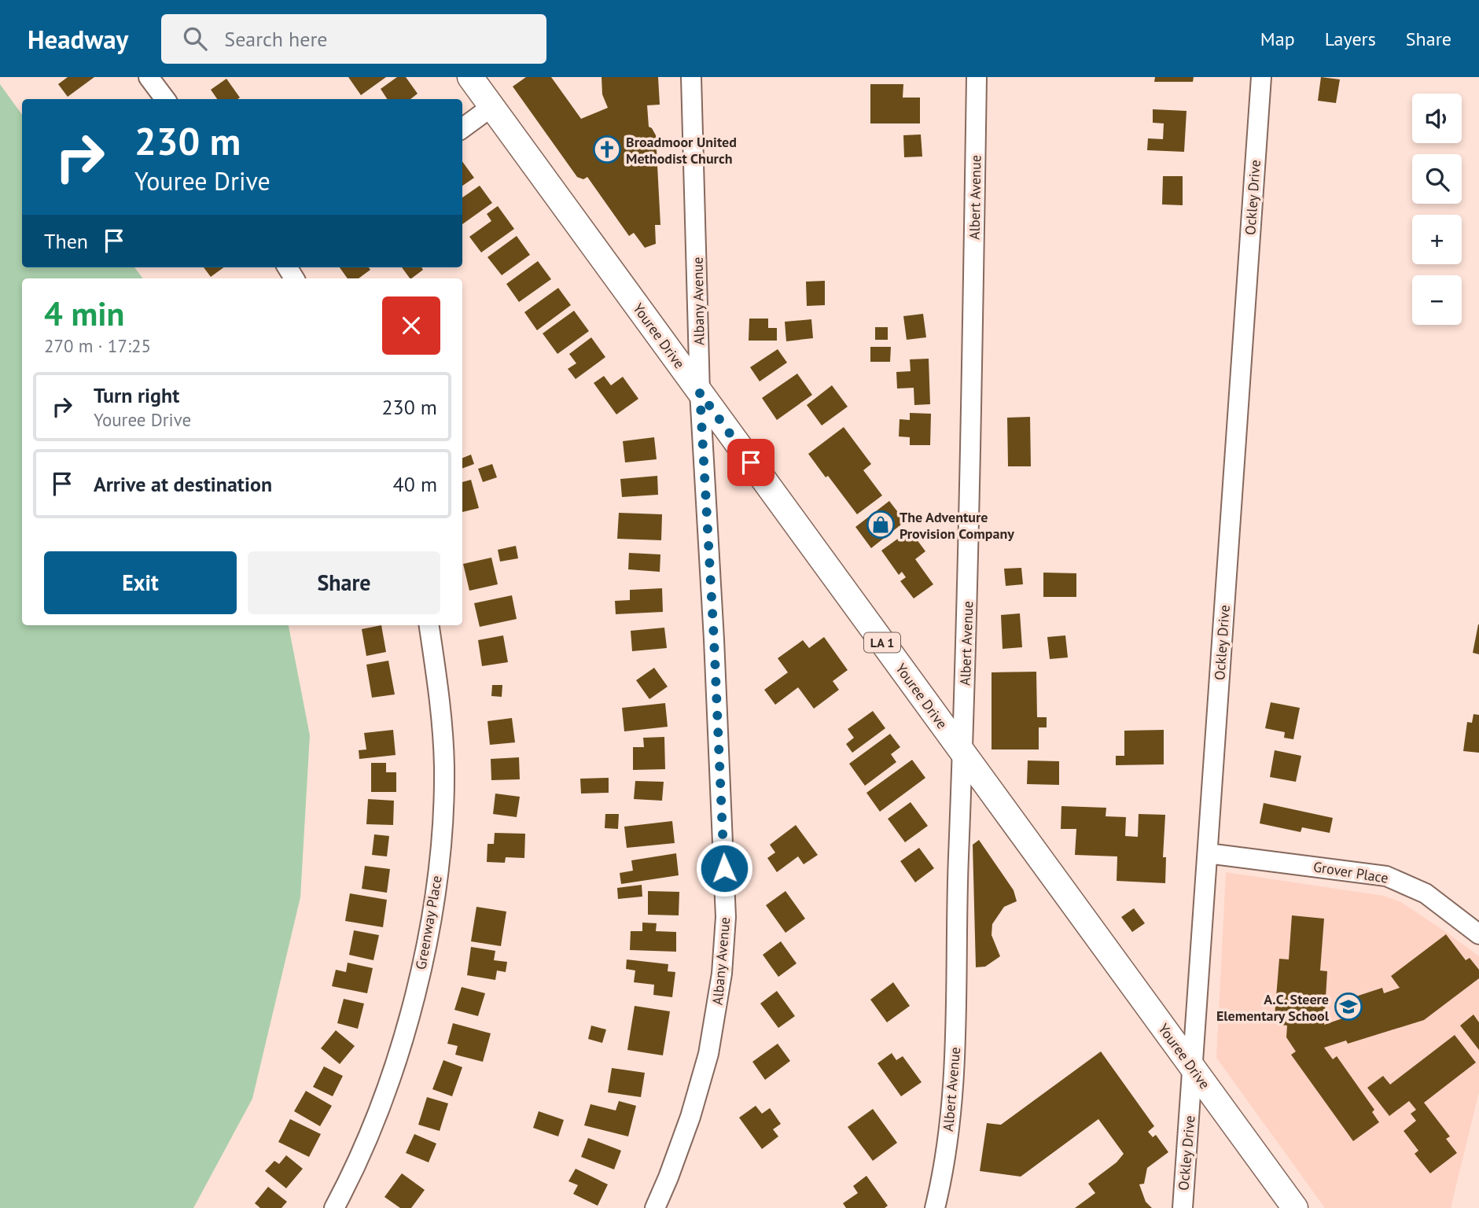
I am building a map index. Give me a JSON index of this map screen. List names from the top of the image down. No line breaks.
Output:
{"streets":{"main road":["Youree Drive","LA 1"],"street":["Albert Avenue","Ockley Drive","Albany Avenue","Grover Place","Greenway Place"]},"crossings":[["Albert Avenue","Youree Drive"],["Ockley Drive","Youree Drive"],["Ockley Drive","Grover Place"],["Albany Avenue","Youree Drive"]],"places":{"church":["Broadmoor United Methodist Church"],"shop":["The Adventure Provision Company"],"school or university":["A.C. Steere Elementary School"]},"page":{"header":"Headway","search":"Search here","nav":["Map","Layers","Share"],"map_buttons":["+","−"],"turn":["230 m","Youree Drive"],"then":"Then","heading":["4 min","270 m · 17:25"],"list":[{"name":"Turn right","note":"Youree Drive","value":"230 m"},{"name":"Arrive at destination","value":"40 m"}],"buttons":["Exit","Share"]}}
